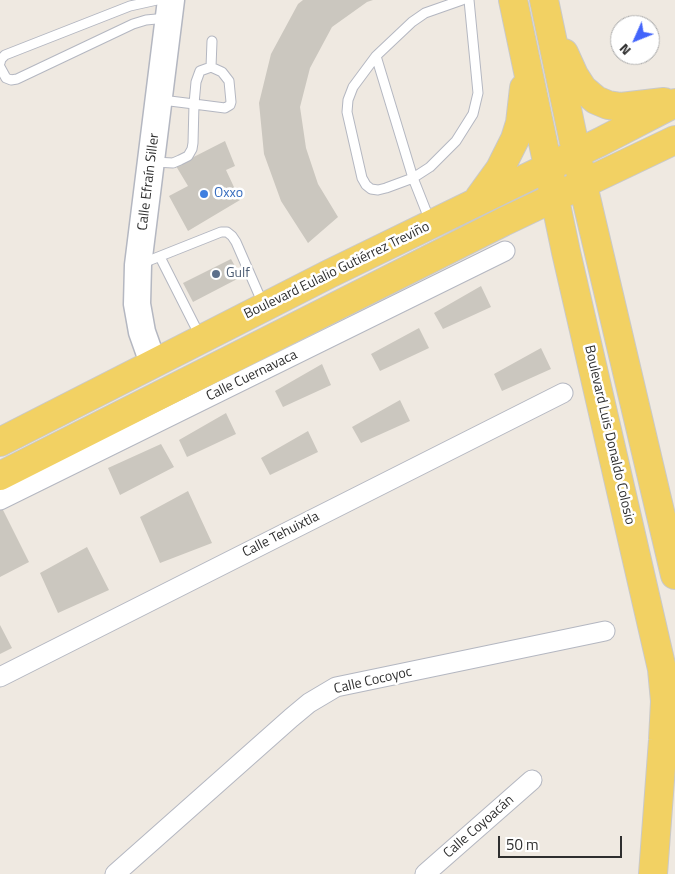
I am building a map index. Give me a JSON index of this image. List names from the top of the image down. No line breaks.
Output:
{"streets":{"main road":["Boulevard Eulalio Gutiérrez Treviño","Boulevard Luis Donaldo Colosio"],"street":["Calle Efraín Siller","Calle Cuernavaca","Calle Tehuixtla","Calle Cocoyoc","Calle Coyoacán"]},"crossings":[["Calle Efraín Siller","Boulevard Eulalio Gutiérrez Treviño"],["Boulevard Eulalio Gutiérrez Treviño","Boulevard Luis Donaldo Colosio"]],"places":["Oxxo","Gulf"],"scale_bar":"50 m","north":"bottom left"}
